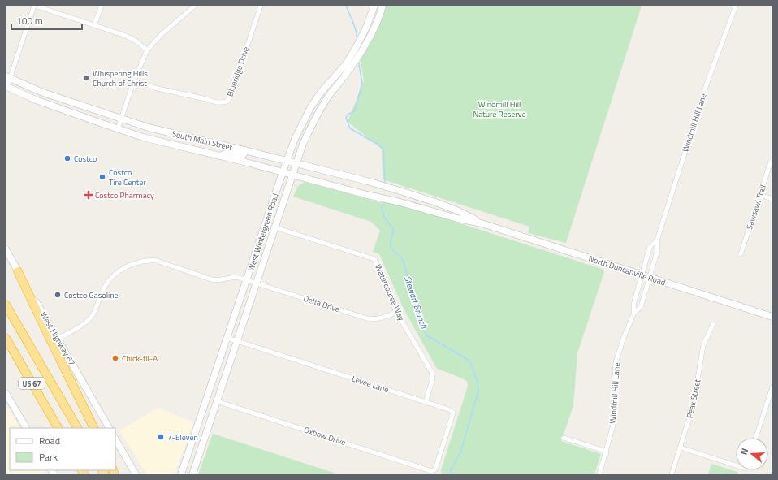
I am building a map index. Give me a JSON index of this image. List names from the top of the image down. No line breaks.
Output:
{"streets":{"highway":["US 67"],"street":["Blueridge Drive","Windmill Hill Lane","South Main Street","Sawsawi Trail","West Wintergreen Road","North Duncanville Road","Watercourse Way","Delta Drive","West Highway 67","Levee Lane","Peak Street","Oxbow Drive"]},"crossings":[["Windmill Hill Lane","North Duncanville Road"],["South Main Street","West Wintergreen Road"],["South Main Street","North Duncanville Road"],["West Wintergreen Road","Watercourse Way"],["West Wintergreen Road","Delta Drive"],["West Wintergreen Road","Levee Lane"],["West Wintergreen Road","Oxbow Drive"],["Watercourse Way","Delta Drive"],["Watercourse Way","Levee Lane"],["Delta Drive","West Highway 67"],["Levee Lane","Oxbow Drive"]],"water":["Stewart Branch"],"parks":["Windmill Hill Nature Reserve"],"places":{"other":["Whispering Hills Church of Christ","Costco","Costco Tire Center","Costco Gasoline","Chick-fil-A","7-Eleven"],"health":["Costco Pharmacy"]},"legend":["Road","Park"],"scale_bar":"100 m","north":"left"}
